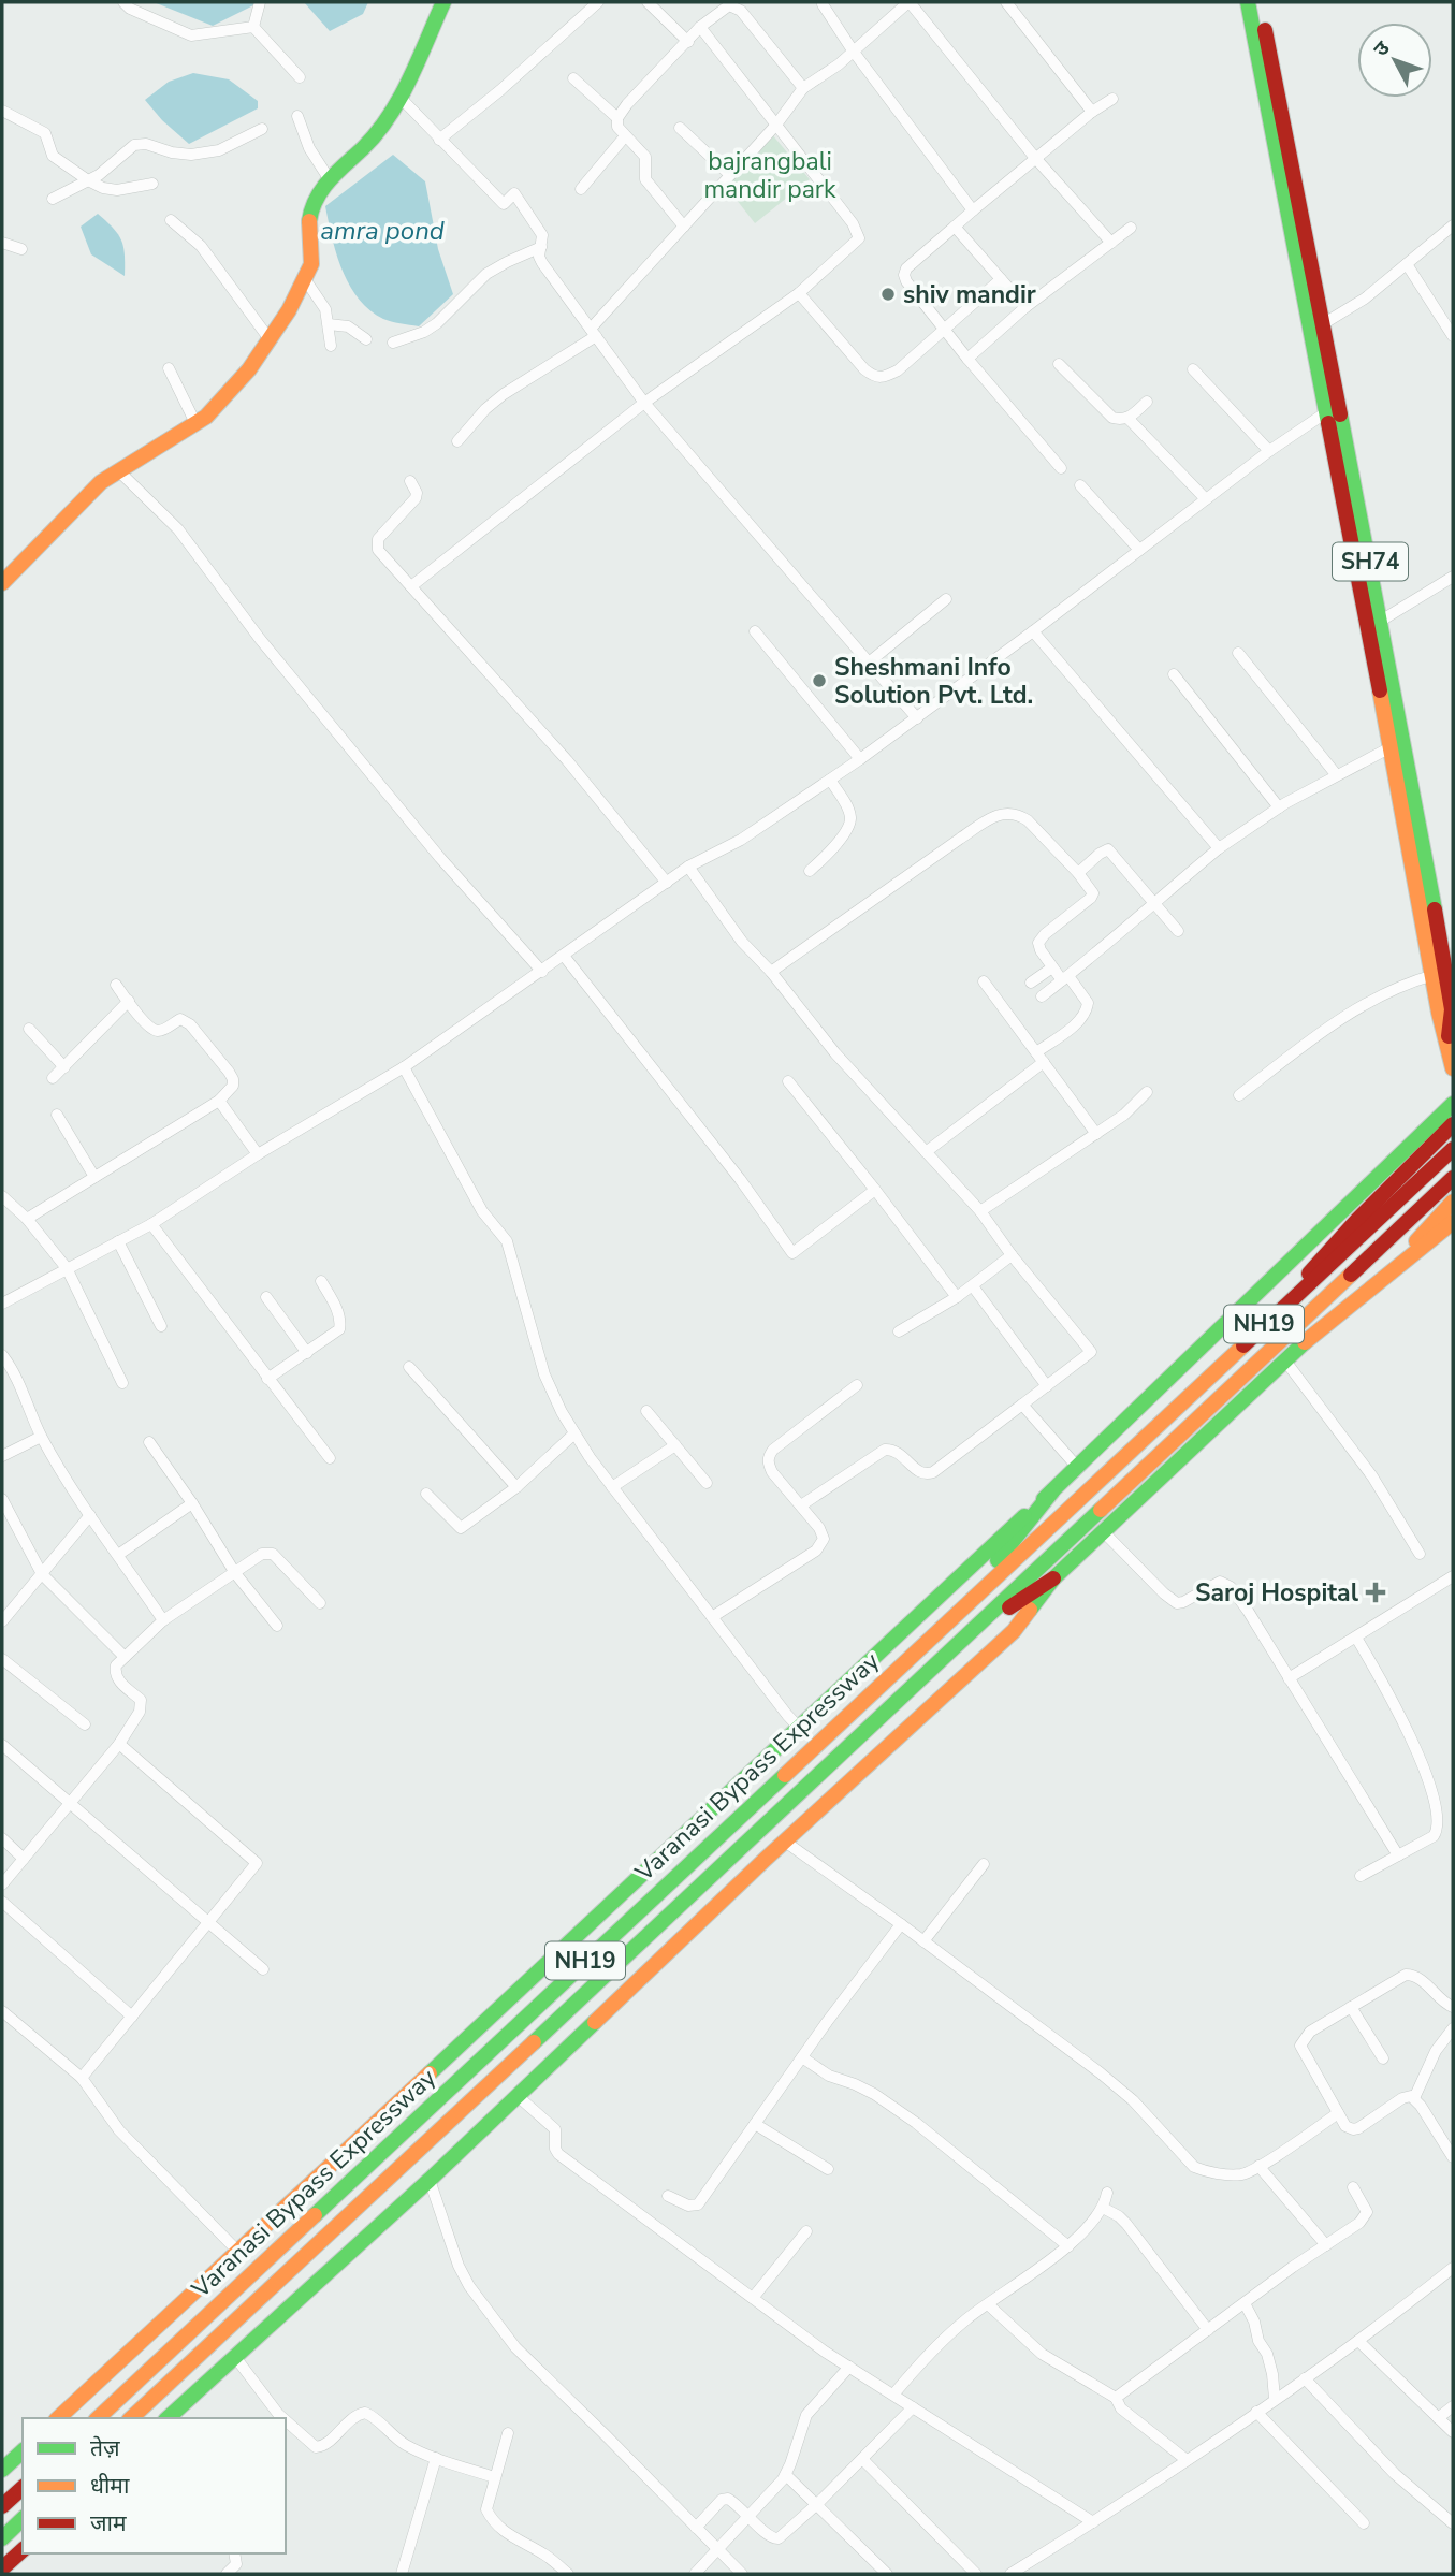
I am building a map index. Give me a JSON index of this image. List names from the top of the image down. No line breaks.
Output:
{"streets":{"main road":["SH74","NH19","Varanasi Bypass Expressway"]},"water":["amra pond"],"parks":["bajrangbali mandir park"],"places":{"other":["shiv mandir","Sheshmani Info Solution Pvt. Ltd."],"health":["Saroj Hospital"]},"legend":["तेज़","धीमा","जाम"],"north":"top left"}
